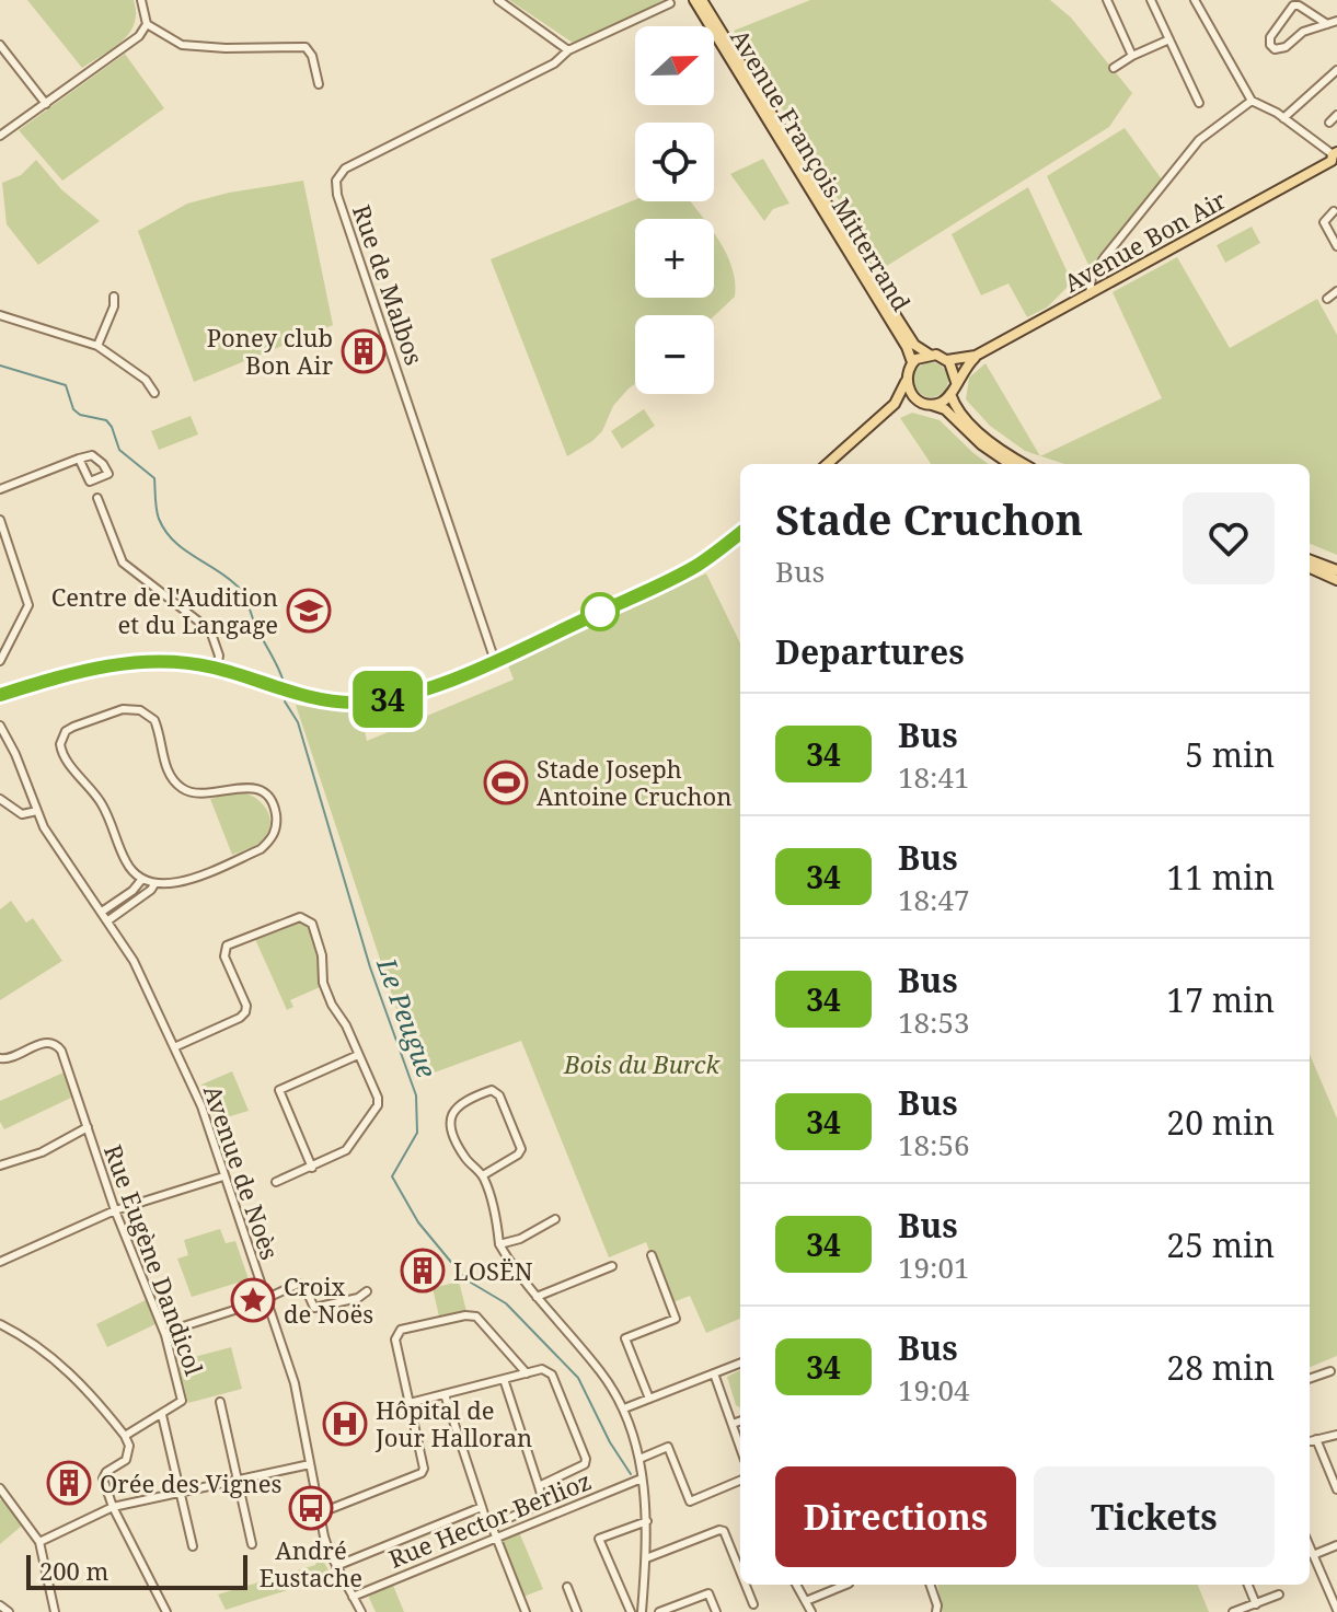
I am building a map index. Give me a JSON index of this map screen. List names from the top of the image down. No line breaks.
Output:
{"streets":{"main road":["Avenue François Mitterrand","Avenue Bon Air"],"street":["Rue de Malbos","Avenue de Noès","Rue Eugène Dandicol","Rue Hector Berlioz"]},"crossings":[["Avenue François Mitterrand","Avenue Bon Air"],["Avenue de Noès","Rue Hector Berlioz"]],"water":["Le Peugue"],"parks":["Bois du Burck"],"places":{"building":["Poney club Bon Air","LOSËN","Orée des Vignes"],"school or university":["Centre de l'Audition et du Langage"],"sports":["Stade Joseph Antoine Cruchon"],"place":["Croix de Noës"],"hospital":["Hôpital de Jour Halloran"],"bus stop":["André Eustache"]},"lines":["bus line 34"],"scale_bar":"200 m","north":"right","page":{"on_map":"34","map_buttons":["+","−"],"heading":[["Stade Cruchon","Bus"],"Departures"],"list":[{"mark":"34","name":"Bus","note":"18:41","value":"5 min"},{"mark":"34","name":"Bus","note":"18:47","value":"11 min"},{"mark":"34","name":"Bus","note":"18:53","value":"17 min"},{"mark":"34","name":"Bus","note":"18:56","value":"20 min"},{"mark":"34","name":"Bus","note":"19:01","value":"25 min"},{"mark":"34","name":"Bus","note":"19:04","value":"28 min"}],"buttons":["Directions","Tickets"],"scale":"200 m"}}
